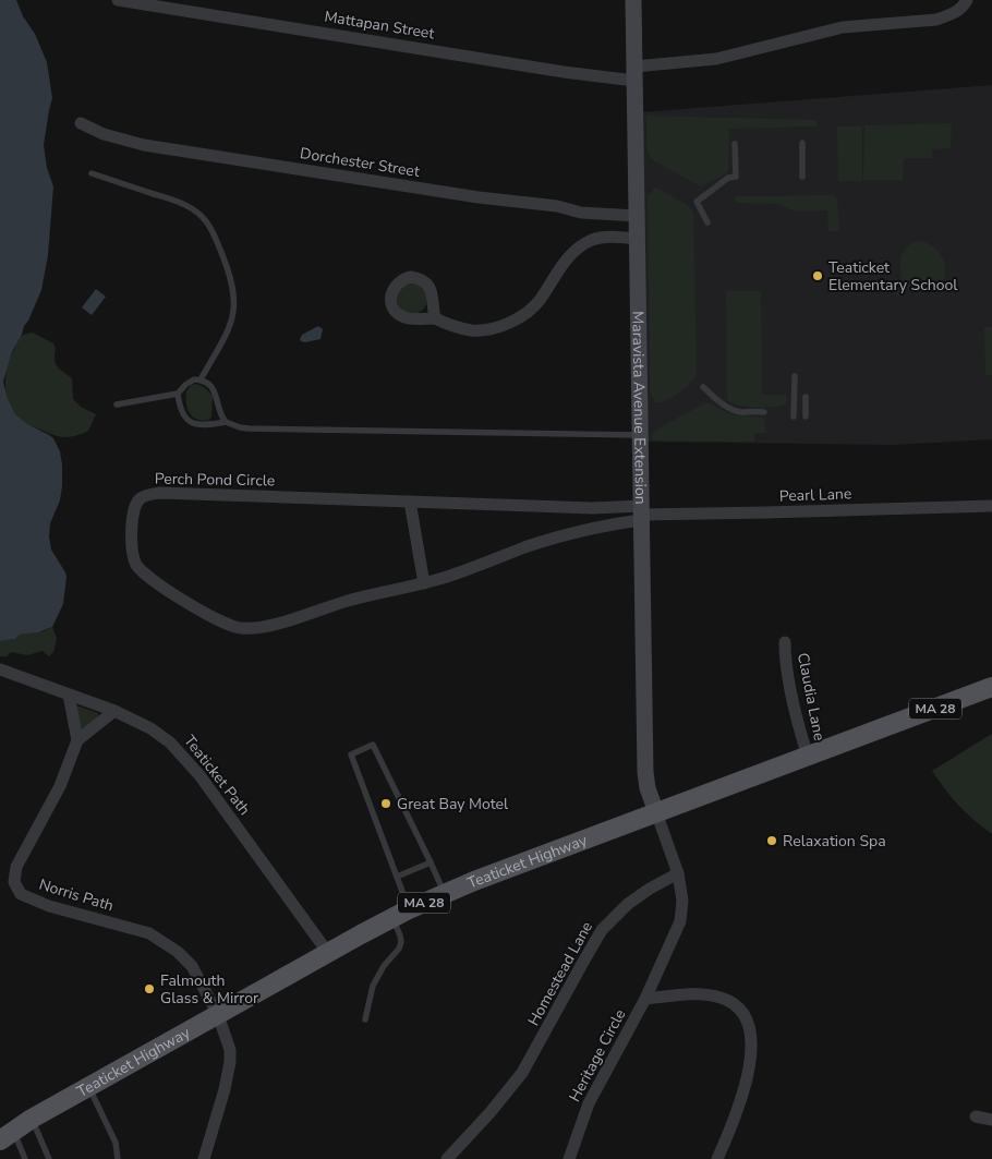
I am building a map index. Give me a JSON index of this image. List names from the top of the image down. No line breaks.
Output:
{"streets":{"main road":["Maravista Avenue Extension","MA 28","Teaticket Highway"],"street":["Mattapan Street","Dorchester Street","Perch Pond Circle","Pearl Lane","Claudia Lane","Teaticket Path","Norris Path","Homestead Lane","Heritage Circle"]},"crossings":[["Mattapan Street","Maravista Avenue Extension"],["Dorchester Street","Maravista Avenue Extension"],["Maravista Avenue Extension","Perch Pond Circle"],["Maravista Avenue Extension","Pearl Lane"],["Maravista Avenue Extension","Teaticket Highway"],["Perch Pond Circle","Pearl Lane"],["Claudia Lane","Teaticket Highway"],["Teaticket Path","Teaticket Highway"],["Teaticket Path","Norris Path"],["Teaticket Highway","Norris Path"],["Homestead Lane","Heritage Circle"]],"places":["Teaticket Elementary School","Great Bay Motel","Relaxation Spa","Falmouth Glass & Mirror"]}
